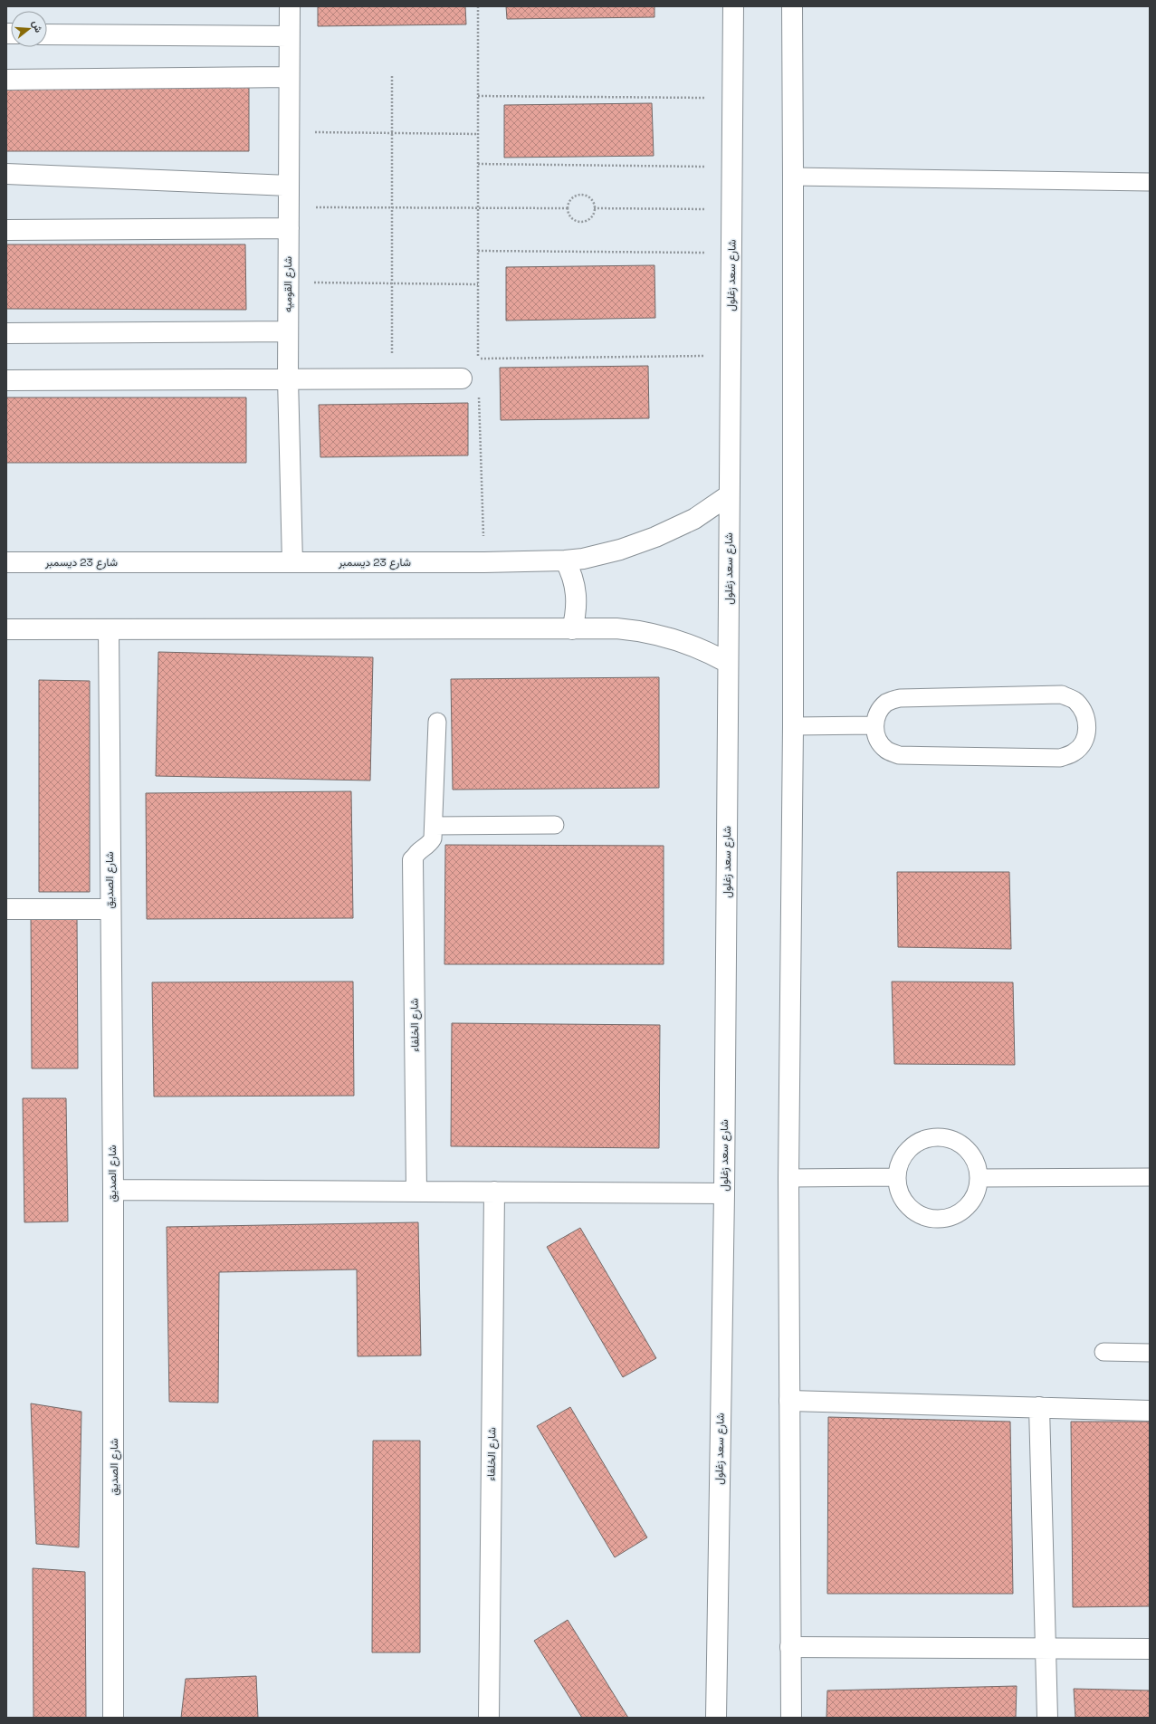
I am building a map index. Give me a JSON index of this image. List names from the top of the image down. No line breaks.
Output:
{"streets":{"street":["شارع سعد زغلول","شارع القوميه","شارع 23 ديسمبر","شارع الصديق","شارع الخلفاء"]},"crossings":[["شارع سعد زغلول","شارع 23 ديسمبر"],["شارع القوميه","شارع 23 ديسمبر"]],"north":"right"}
